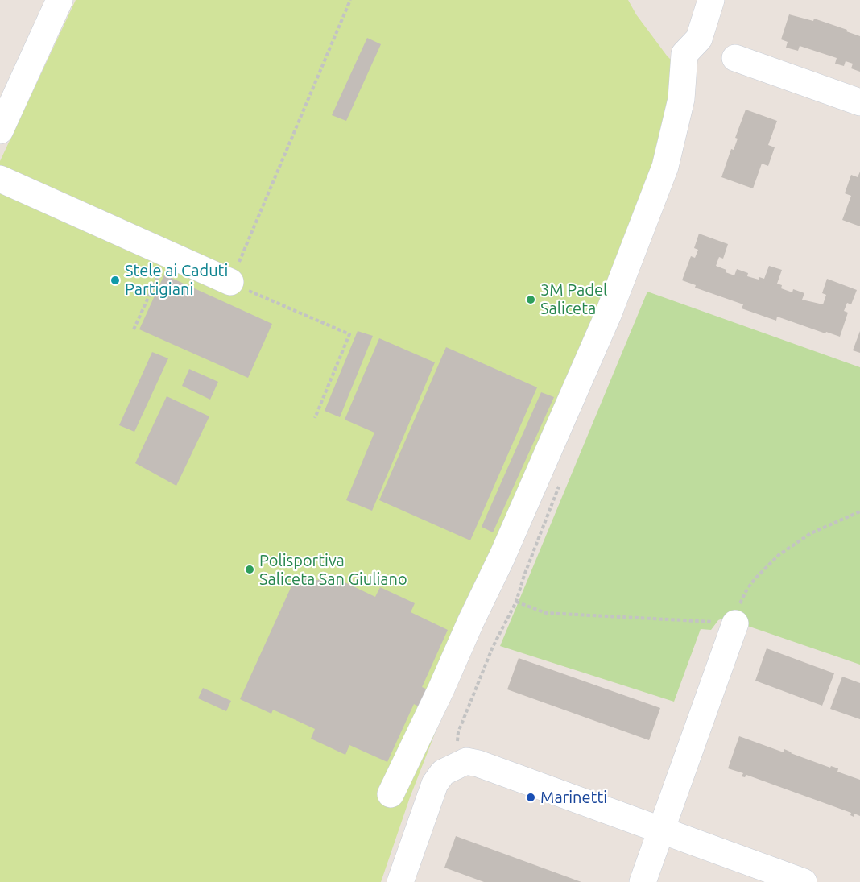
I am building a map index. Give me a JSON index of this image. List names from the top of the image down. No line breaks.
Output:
{"places":["Stele ai Caduti Partigiani","3M Padel Saliceta","Polisportiva Saliceta San Giuliano","Marinetti"]}
